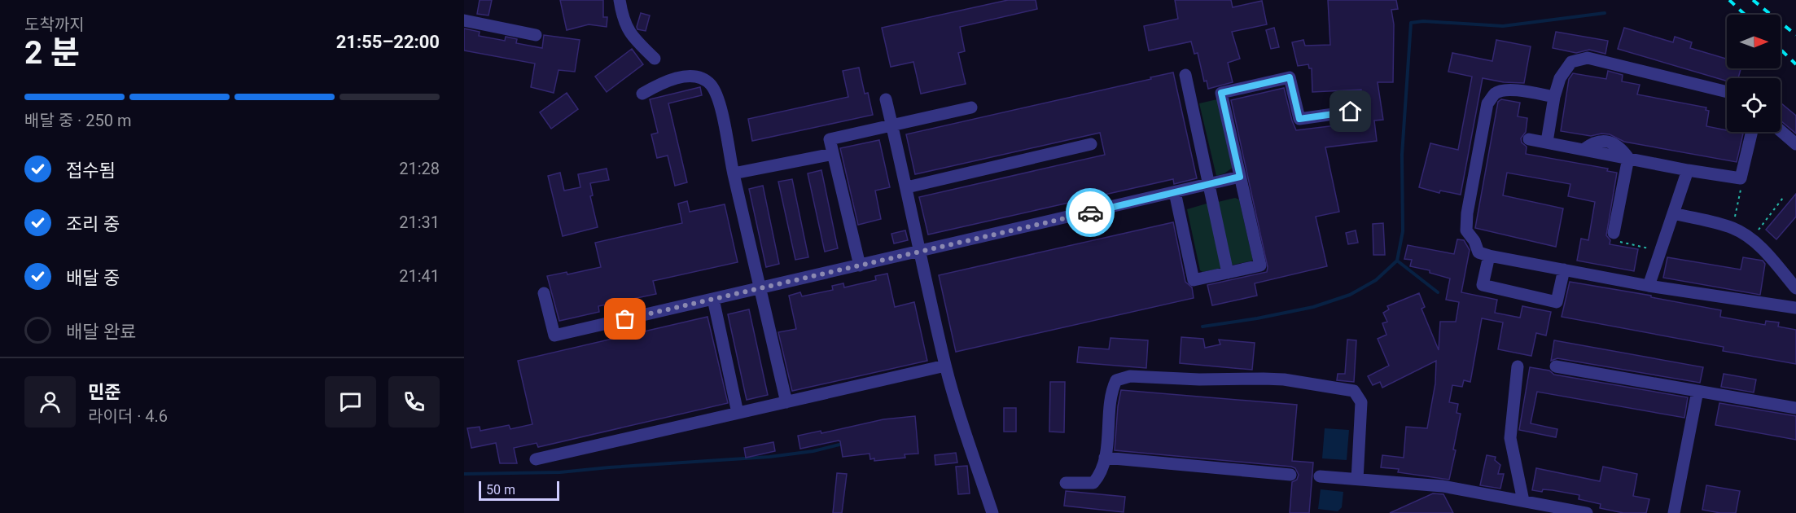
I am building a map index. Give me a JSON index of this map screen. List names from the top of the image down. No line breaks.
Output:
{"scale_bar":"50 m","north":"right","page":{"heading":["2 분","도착까지","21:55–22:00"],"panel":["민준","라이더 · 4.6"],"bar":"배달 중 · 250 m","list":[["접수됨","21:28"],["조리 중","21:31"],["배달 중","21:41"],"배달 완료"],"scale":"50 m"}}
